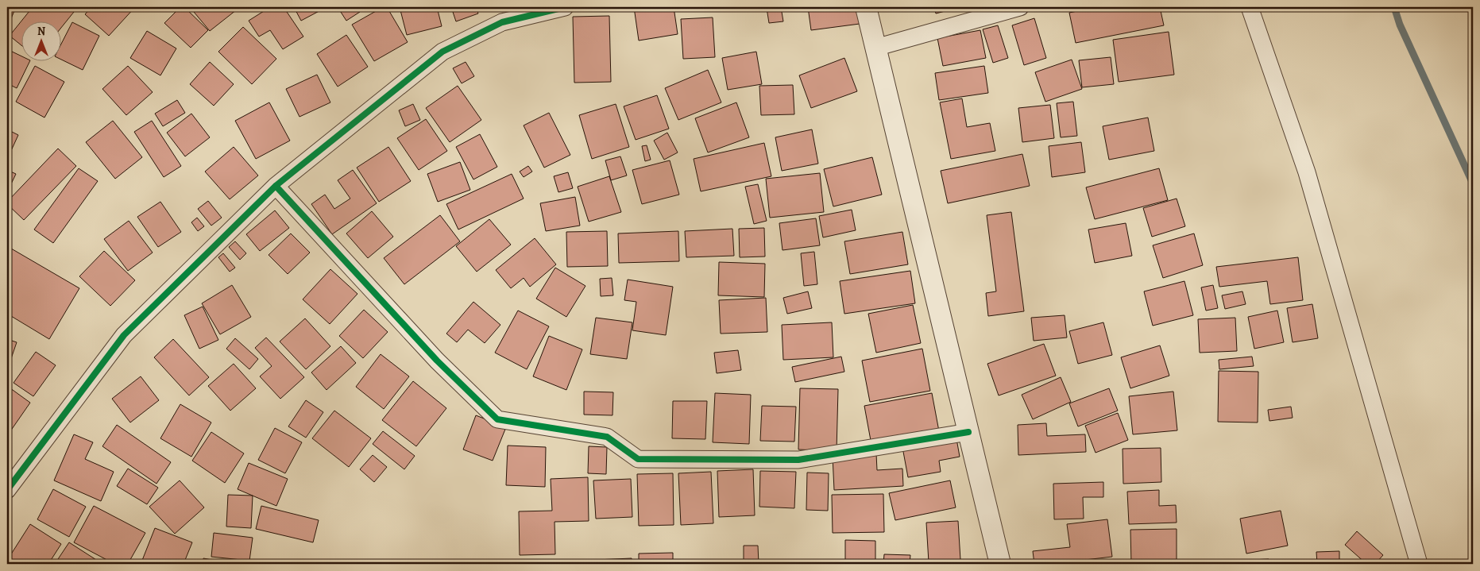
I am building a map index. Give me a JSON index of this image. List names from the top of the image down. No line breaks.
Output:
{"north":"top"}
